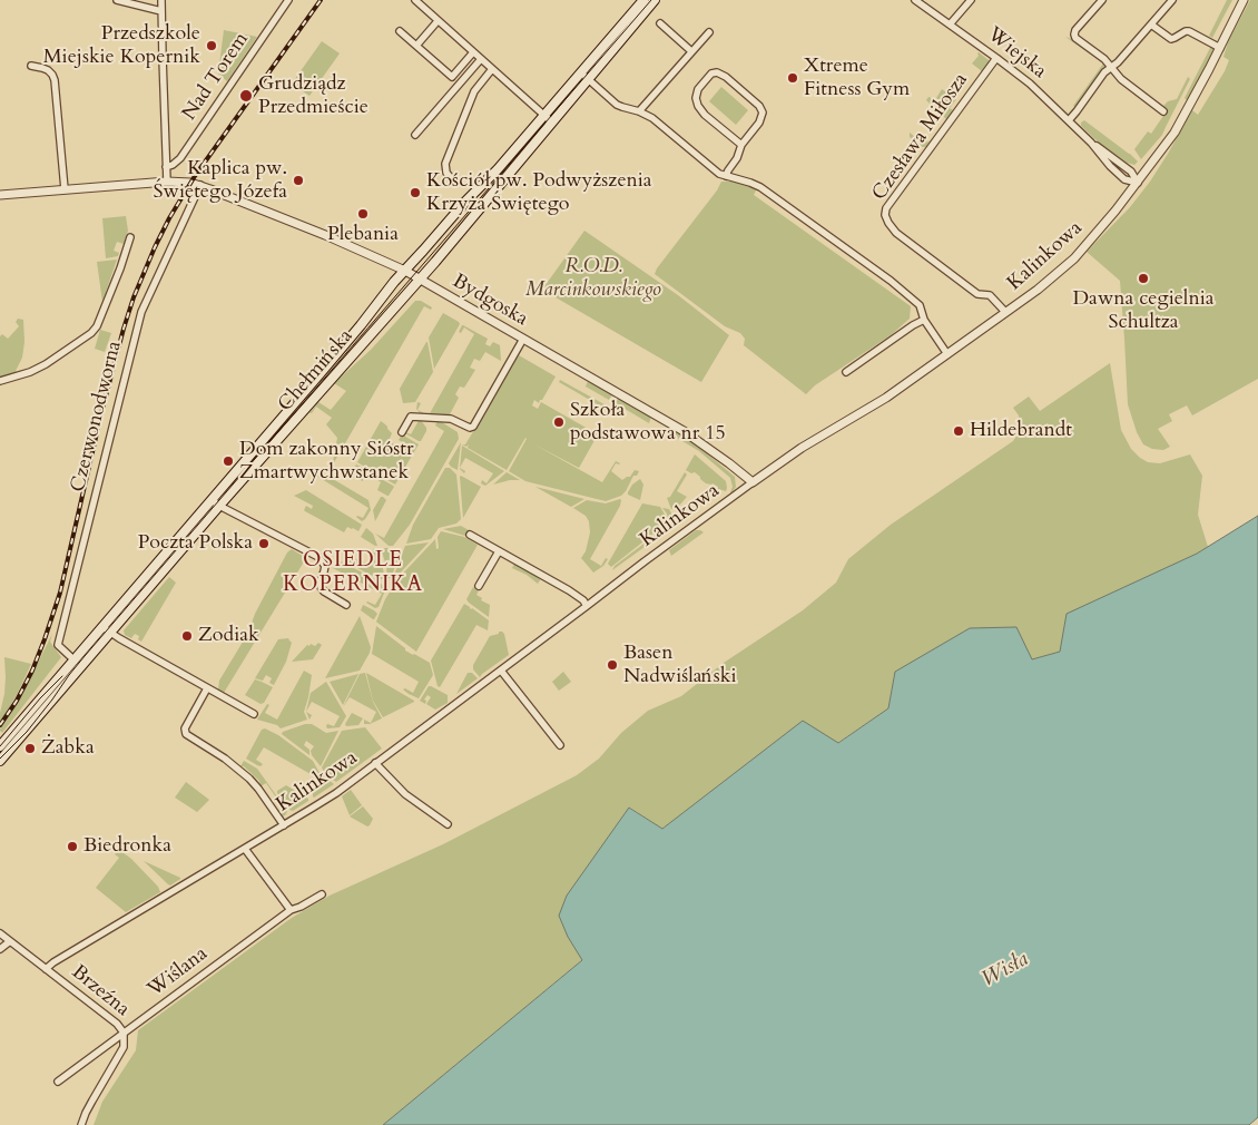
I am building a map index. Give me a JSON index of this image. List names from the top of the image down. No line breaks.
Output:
{"streets":{"main road":["Chełmińska"],"street":["Wiejska","Nad Torem","Czesława Miłosza","Kalinkowa","Bydgoska","Czerwonodworna","Wiślana","Brzeźna"]},"crossings":[["Wiejska","Czesława Miłosza"],["Wiejska","Kalinkowa"],["Czesława Miłosza","Kalinkowa"],["Kalinkowa","Bydgoska"],["Kalinkowa","Brzeźna"],["Bydgoska","Chełmińska"],["Bydgoska","Czerwonodworna"],["Chełmińska","Czerwonodworna"],["Wiślana","Brzeźna"]],"districts":["OSIEDLE KOPERNIKA"],"water":["Wisła"],"parks":["R.O.D. Marcinkowskiego"],"places":["Przedszkole Miejskie Kopernik","Xtreme Fitness Gym","Grudziądz Przedmieście","Kaplica pw. Świętego Józefa","Kościół pw. Podwyższenia Krzyża Świętego","Plebania","Dawna cegielnia Schultza","Szkoła podstawowa nr 15","Hildebrandt","Dom zakonny Sióstr Zmartwychwstanek","Poczta Polska","Zodiak","Basen Nadwiślański","Żabka","Biedronka"]}
